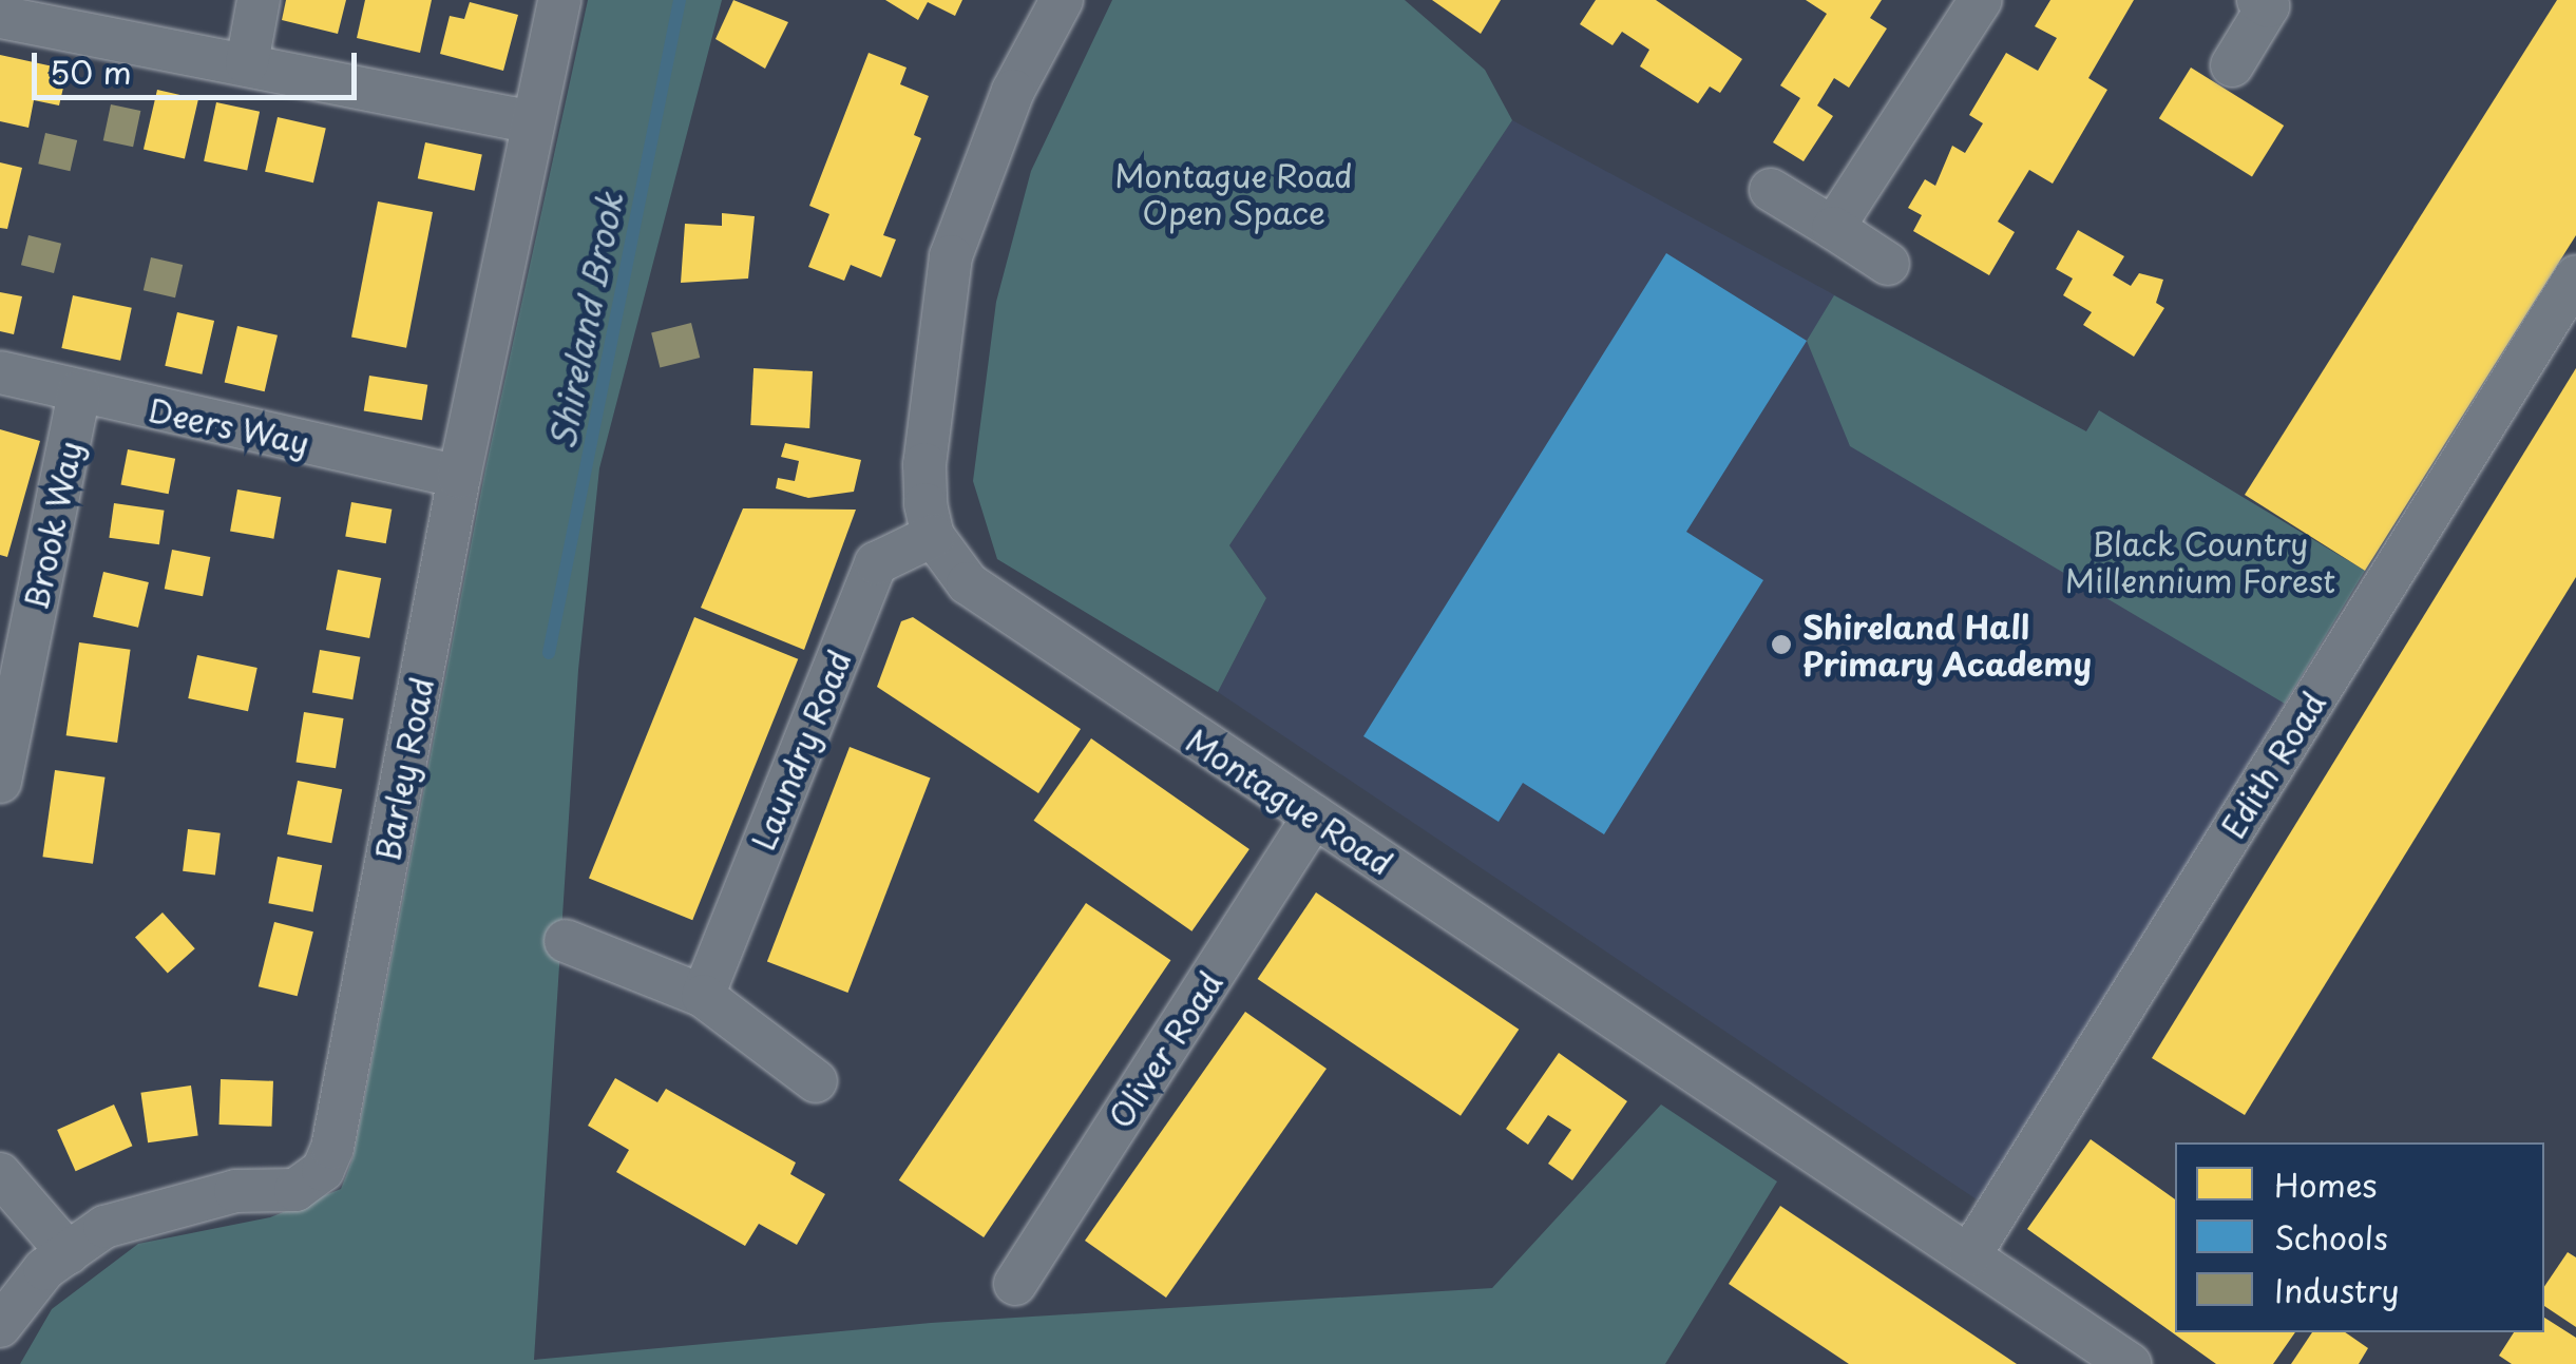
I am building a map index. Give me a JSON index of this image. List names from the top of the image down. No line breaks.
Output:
{"streets":{"street":["Deers Way","Brook Way","Laundry Road","Edith Road","Barley Road","Montague Road","Oliver Road"]},"crossings":[["Deers Way","Brook Way"],["Deers Way","Barley Road"],["Laundry Road","Montague Road"],["Edith Road","Montague Road"],["Montague Road","Oliver Road"]],"water":["Shireland Brook"],"parks":["Montague Road Open Space","Black Country Millennium Forest"],"places":["Shireland Hall Primary Academy"],"legend":["Homes","Schools","Industry"],"scale_bar":"50 m"}
